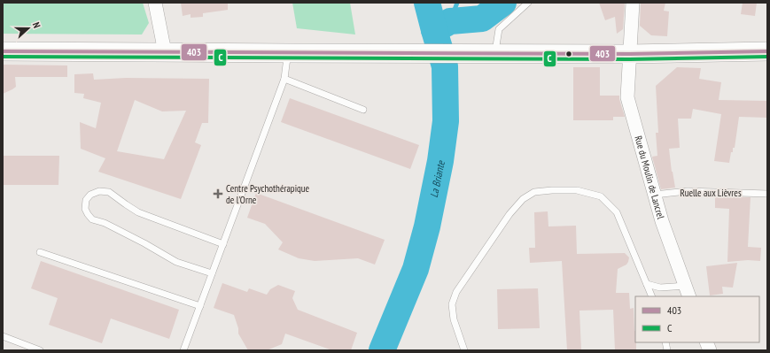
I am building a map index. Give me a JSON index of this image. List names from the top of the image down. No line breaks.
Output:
{"streets":{"street":["Rue du Moulin de Lancrel"],"lane":["Ruelle aux Lièvres"]},"crossings":[["Rue du Moulin de Lancrel","Ruelle aux Lièvres"]],"water":["La Briante"],"places":{"health":["Centre Psychothérapique de l'Orne"]},"lines":["transit line 403","transit line C"],"legend":["403","C"],"north":"right"}
